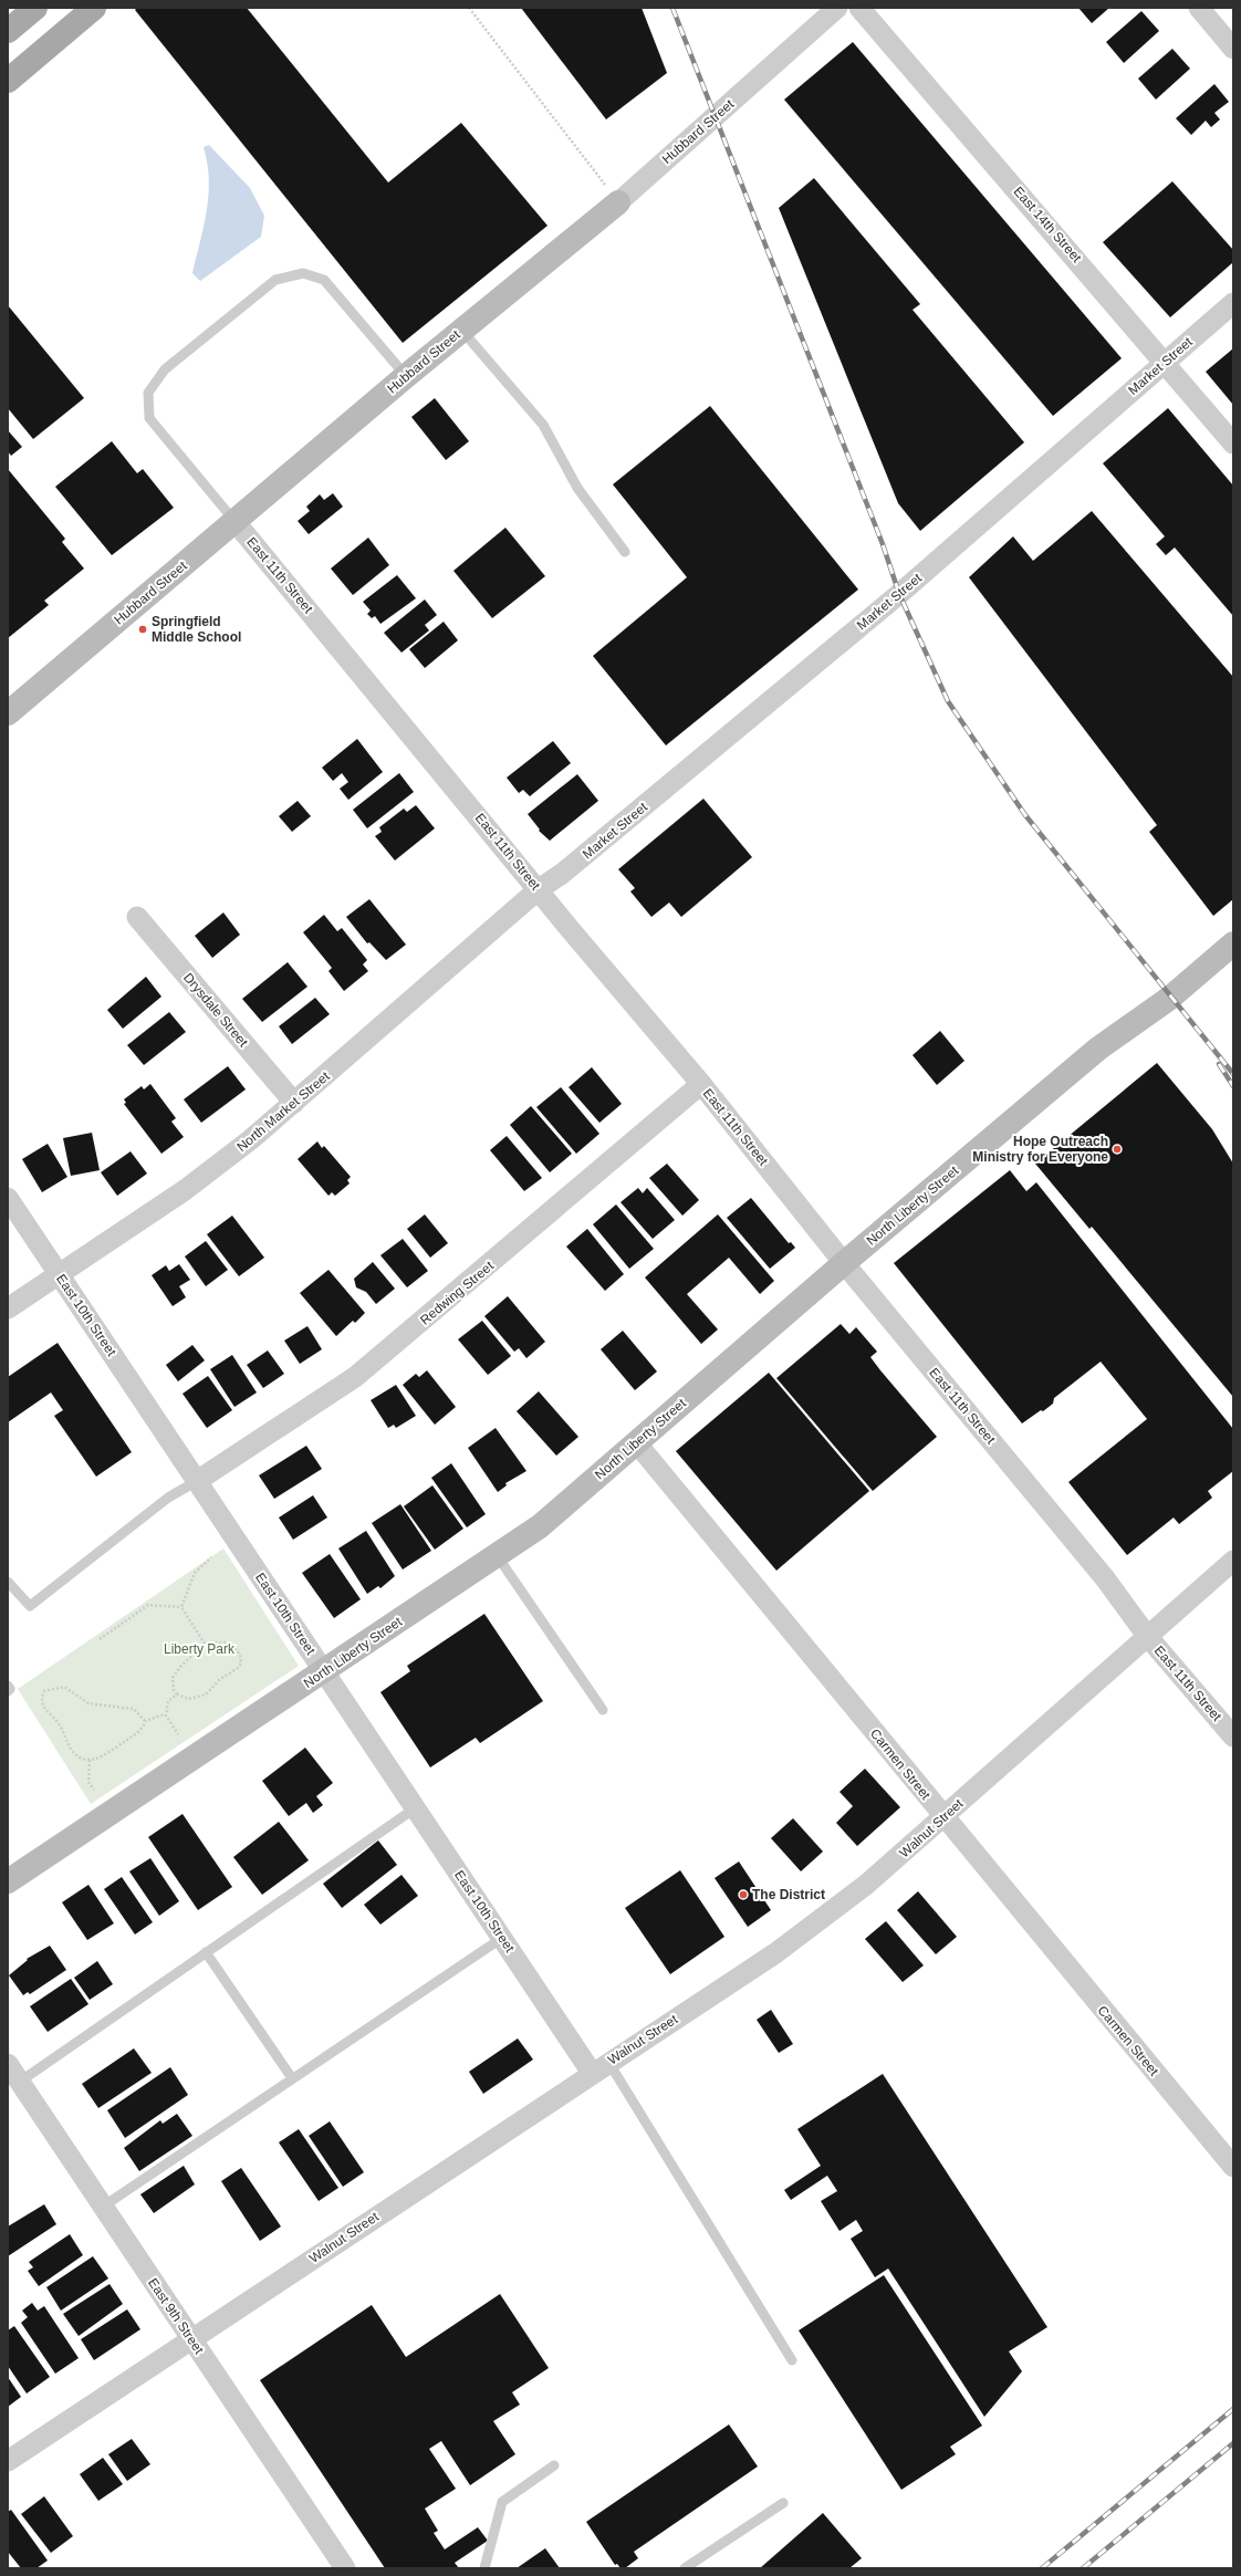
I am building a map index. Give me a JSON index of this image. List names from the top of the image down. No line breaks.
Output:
{"streets":{"street":["Hubbard Street","East 14th Street","Market Street","East 11th Street","Drysdale Street","North Market Street","North Liberty Street","Redwing Street","East 10th Street","Carmen Street","Walnut Street","East 9th Street"]},"crossings":[["Hubbard Street","East 11th Street"],["East 14th Street","Market Street"],["Market Street","East 11th Street"],["Market Street","North Market Street"],["East 11th Street","North Market Street"],["East 11th Street","North Liberty Street"],["East 11th Street","Redwing Street"],["East 11th Street","Walnut Street"],["Drysdale Street","North Market Street"],["North Market Street","East 10th Street"],["North Liberty Street","East 10th Street"],["North Liberty Street","Carmen Street"],["Redwing Street","East 10th Street"],["East 10th Street","Walnut Street"],["Carmen Street","Walnut Street"],["Walnut Street","East 9th Street"]],"parks":["Liberty Park"],"places":["Springfield Middle School","Hope Outreach Ministry for Everyone","The District"]}
